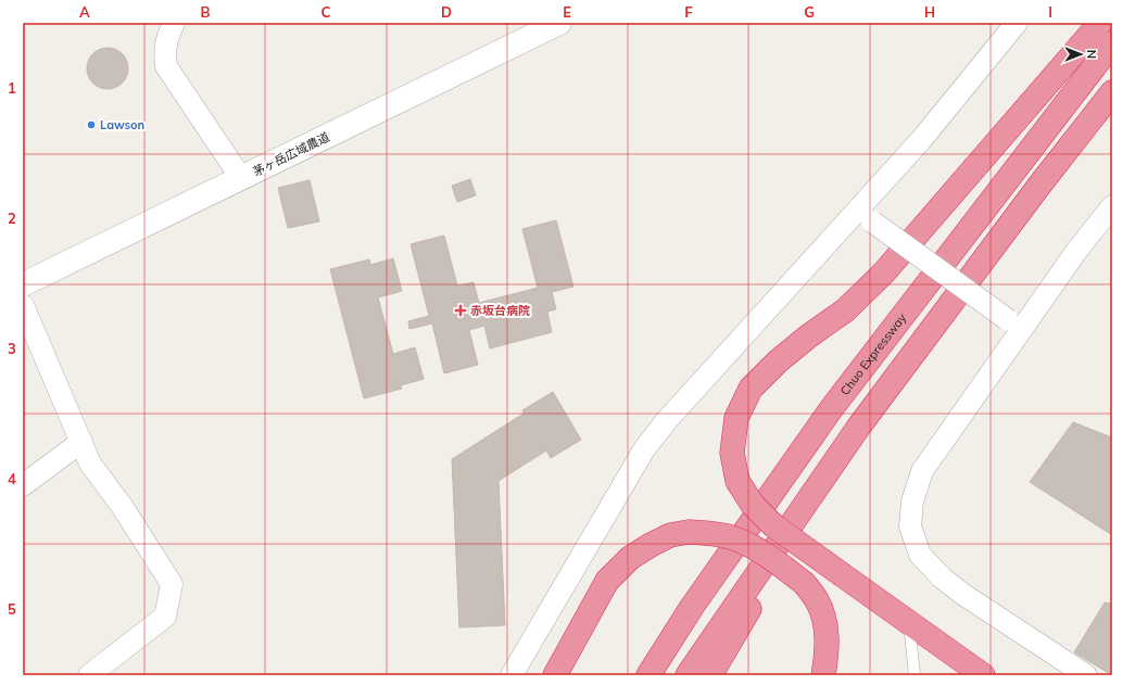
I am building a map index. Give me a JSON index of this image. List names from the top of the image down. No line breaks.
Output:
{"streets":{"highway":["Chuo Expressway"],"street":["茅ヶ岳広域農道"]},"places":{"other":["Lawson"],"health":["赤坂台病院"]},"north":"right","grid":{"columns":["A","B","C","D","E","F","G","H","I"],"rows":["1","2","3","4","5"]}}
